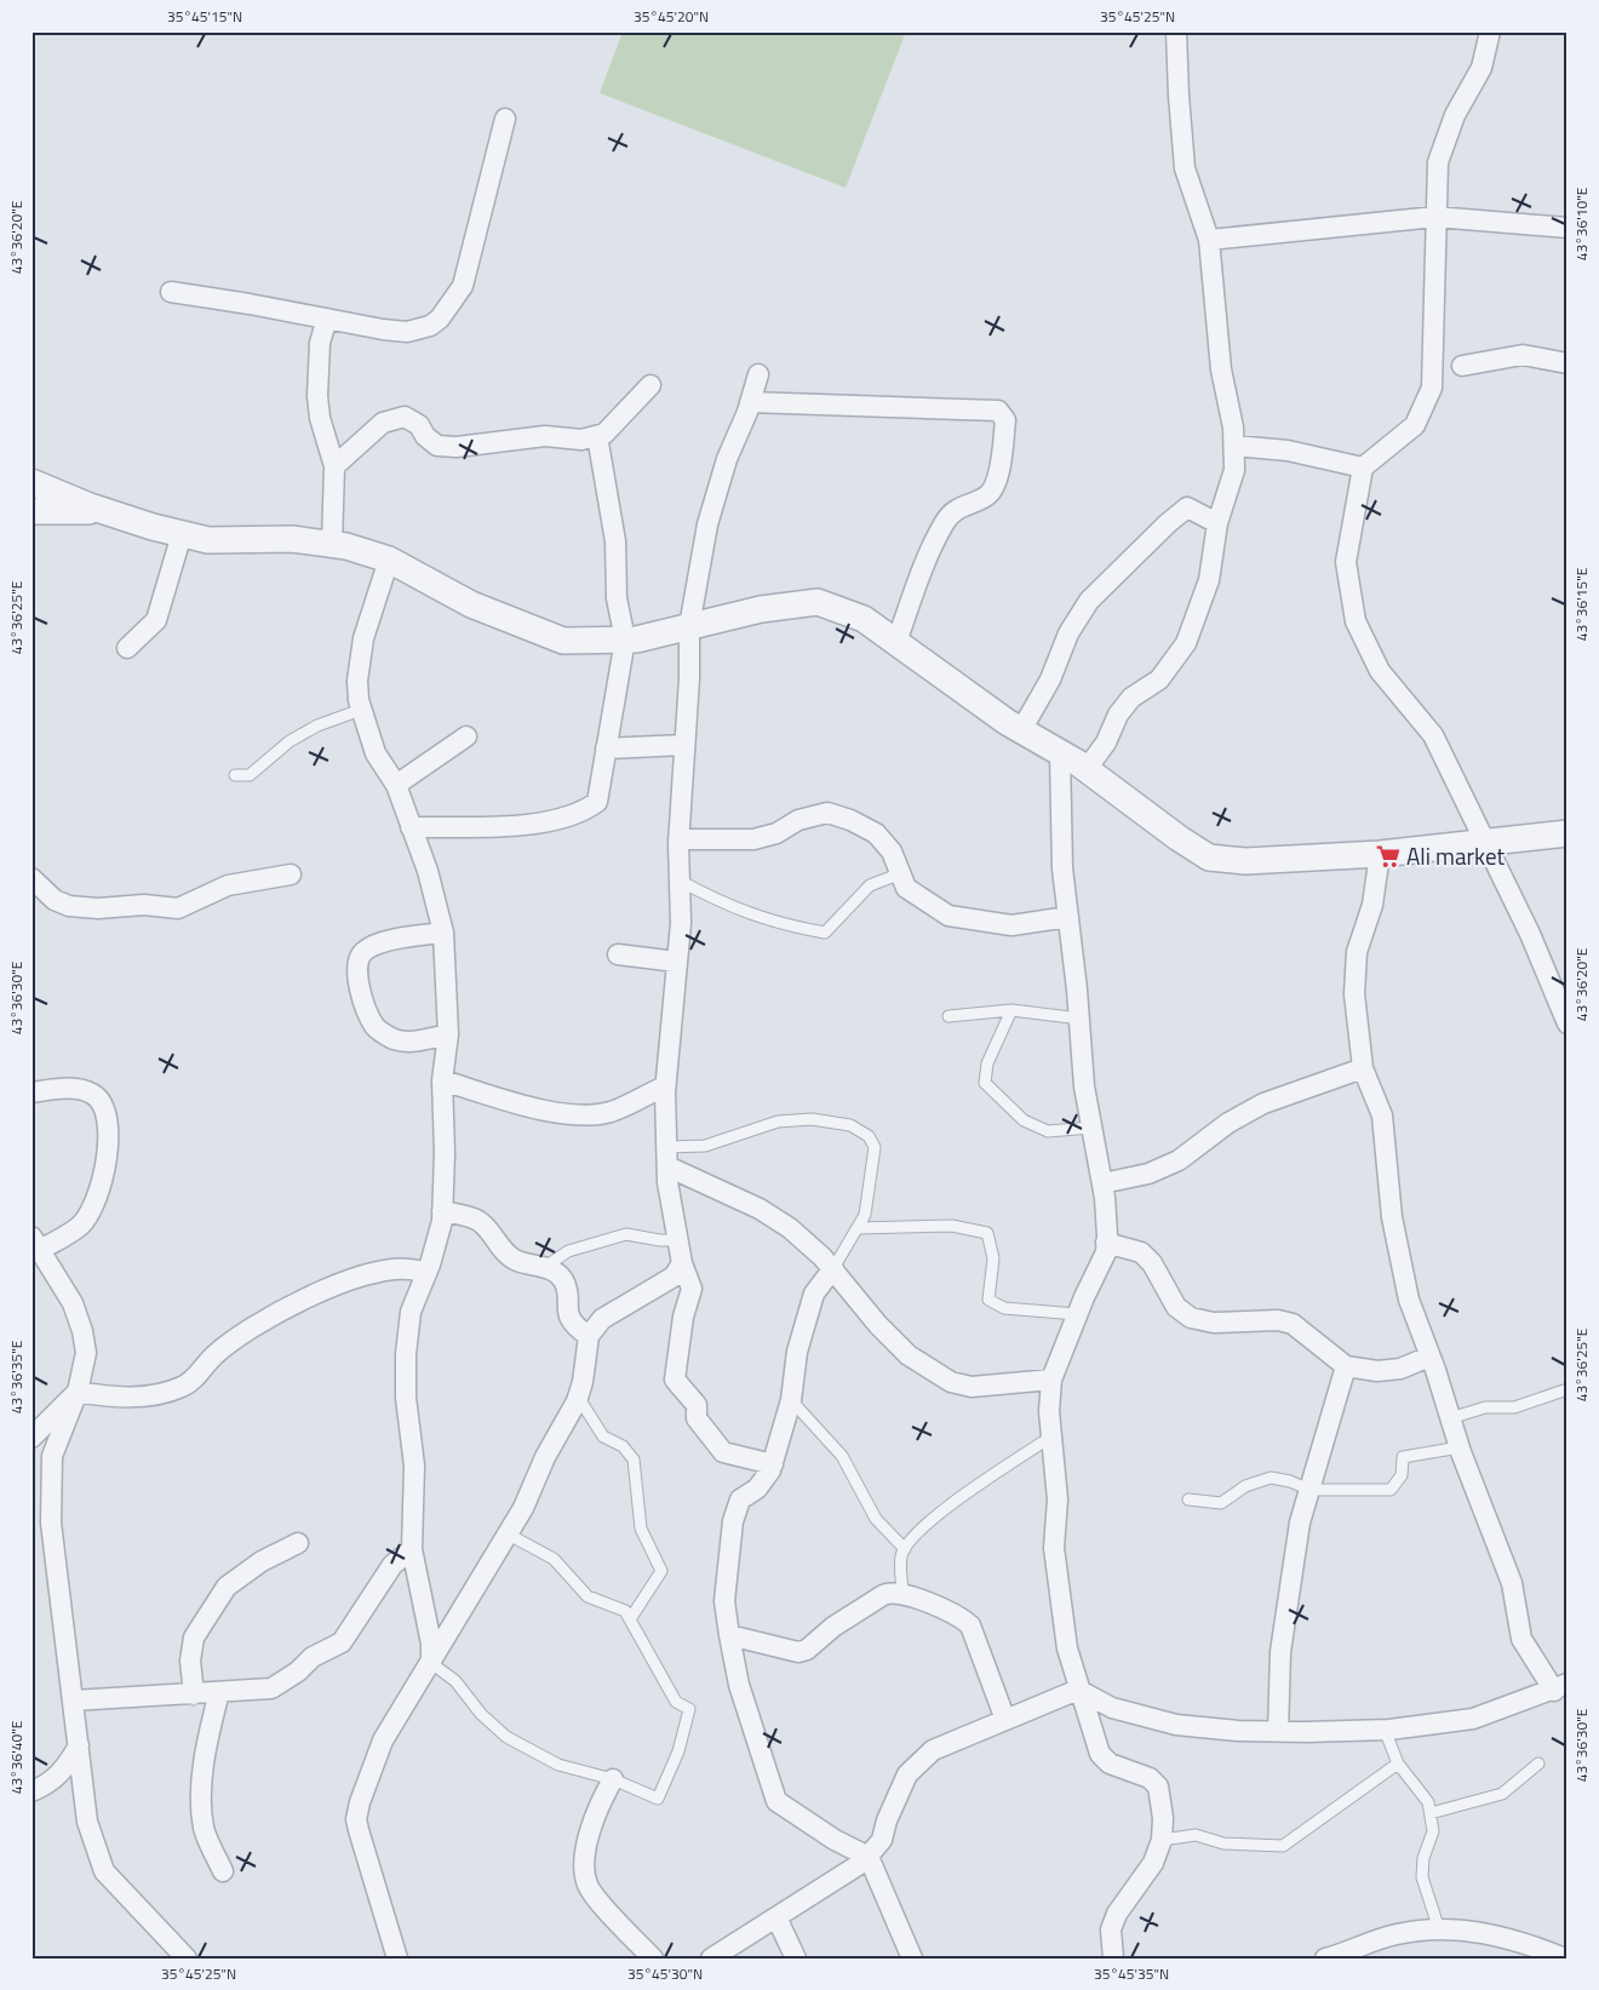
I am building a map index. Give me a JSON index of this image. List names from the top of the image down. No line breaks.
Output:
{"places":{"supermarket":["Ali market"]},"coordinates":["35°45'15\"N","35°45'20\"N","35°45'25\"N","43°36'10\"E","43°36'20\"E","43°36'15\"E","43°36'25\"E","43°36'30\"E","43°36'35\"E","43°36'40\"E","35°45'30\"N","35°45'35\"N"]}
